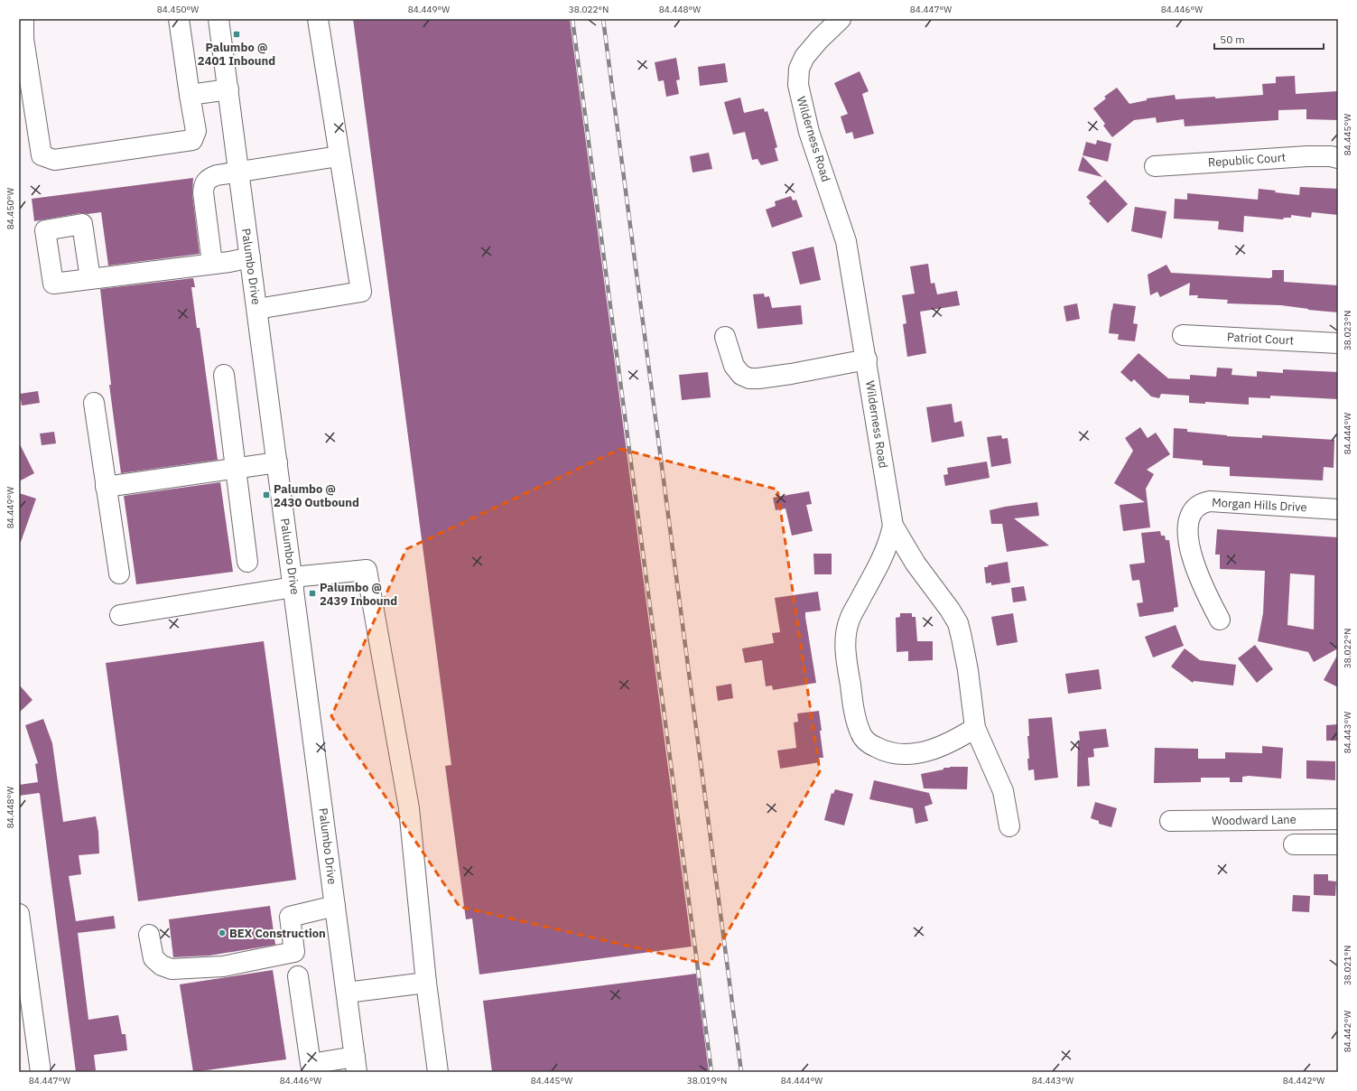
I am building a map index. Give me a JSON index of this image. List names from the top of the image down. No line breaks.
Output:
{"streets":{"street":["Wilderness Road","Republic Court","Palumbo Drive","Patriot Court","Morgan Hills Drive","Woodward Lane"]},"places":{"transit":["Palumbo @ 2401 Inbound","Palumbo @ 2430 Outbound","Palumbo @ 2439 Inbound"],"other":["BEX Construction"]},"scale_bar":"50 m","coordinates":["84.450°W","84.449°W","38.022°N","84.448°W","84.447°W","84.446°W","84.445°W","38.023°N","84.444°W","84.443°W","38.021°N","84.442°W","38.019°N"]}
